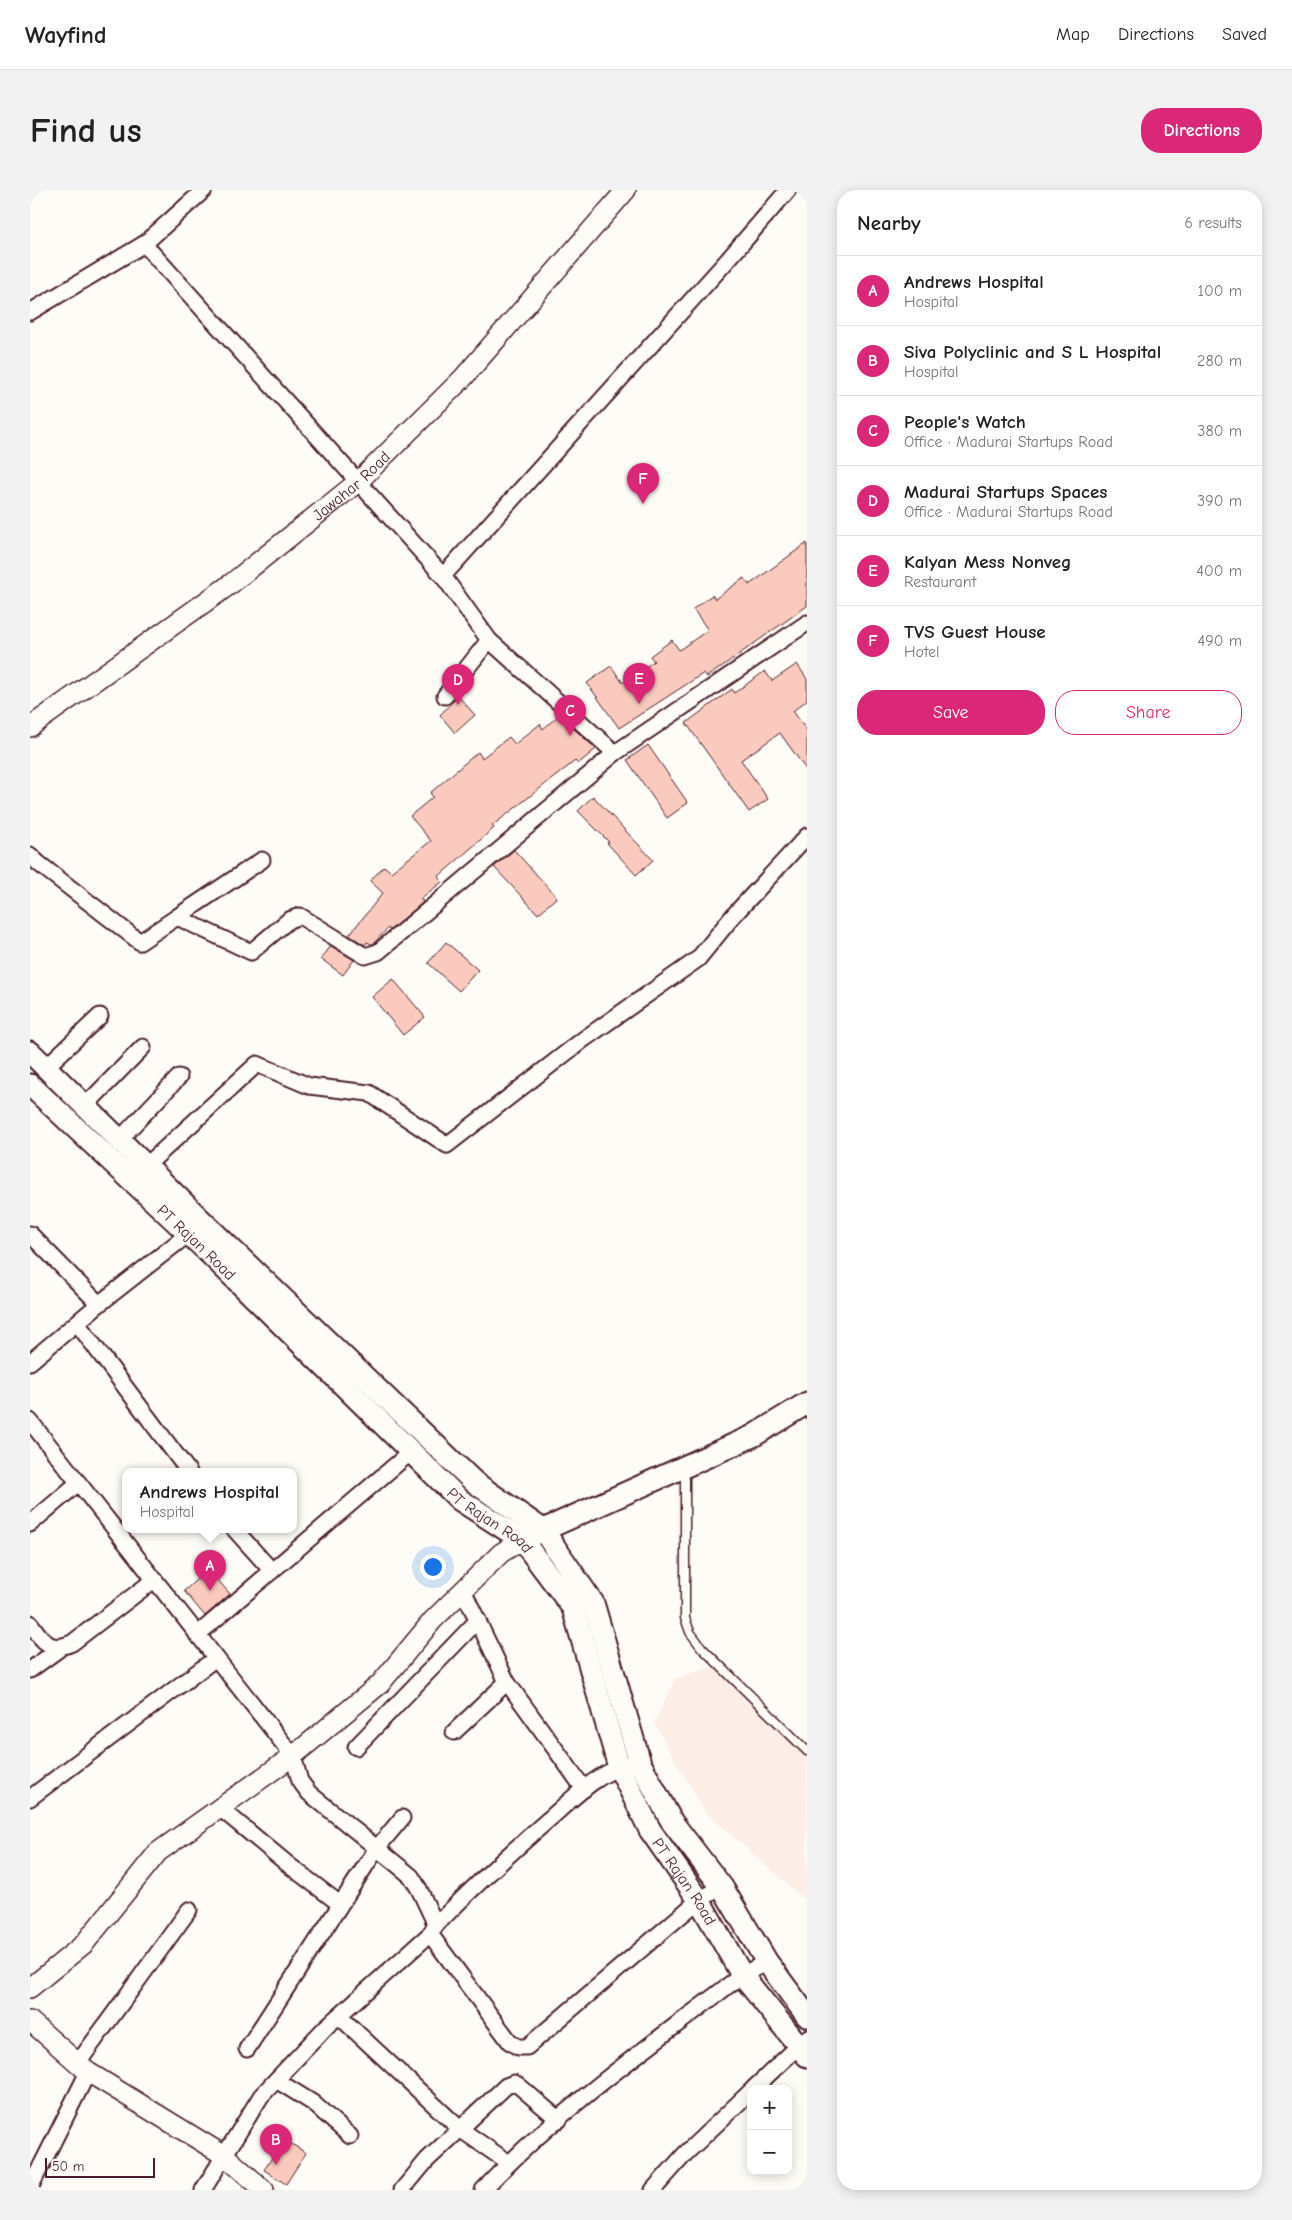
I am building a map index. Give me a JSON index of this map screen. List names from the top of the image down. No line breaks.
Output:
{"streets":{"main road":["PT Rajan Road"],"street":["Jawahar Road"]},"scale_bar":"50 m","page":{"header":"Wayfind","nav":["Map","Directions","Saved"],"buttons":["Directions",["Save","Share"]],"title":"Find us","heading":["Nearby","6 results"],"list":[{"mark":"A","name":"Andrews Hospital","note":"Hospital","value":"100 m"},{"mark":"B","name":"Siva Polyclinic and S L Hospital","note":"Hospital","value":"280 m"},{"mark":"C","name":"People's Watch","note":"Office · Madurai Startups Road","value":"380 m"},{"mark":"D","name":"Madurai Startups Spaces","note":"Office · Madurai Startups Road","value":"390 m"},{"mark":"E","name":"Kalyan Mess Nonveg","note":"Restaurant","value":"400 m"},{"mark":"F","name":"TVS Guest House","note":"Hotel","value":"490 m"}],"pins":["F","E","D","C","A","B"],"popup":["Andrews Hospital","Hospital"],"map_buttons":["+","−"],"scale":"50 m"}}
